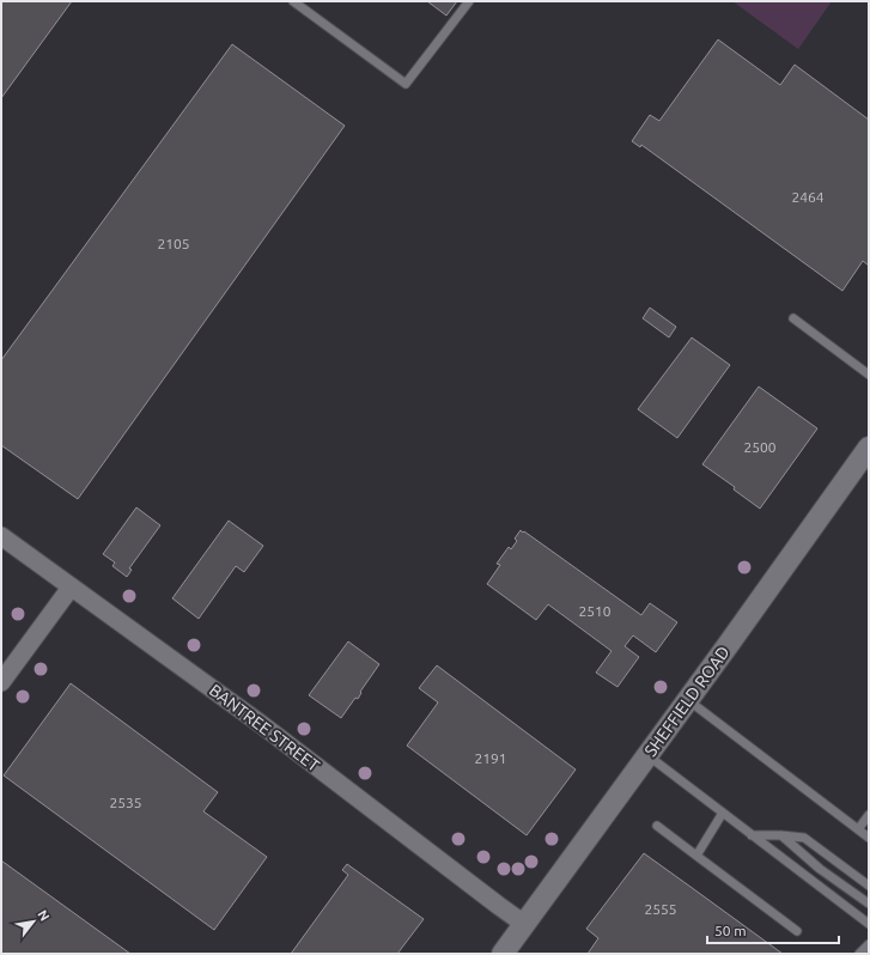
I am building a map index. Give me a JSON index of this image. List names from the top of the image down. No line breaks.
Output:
{"streets":{"street":["SHEFFIELD ROAD","BANTREE STREET"]},"crossings":[["SHEFFIELD ROAD","BANTREE STREET"]],"house_numbers":["2464","2105","2500","2510","2191","2535","2555"],"scale_bar":"50 m","north":"top right"}
